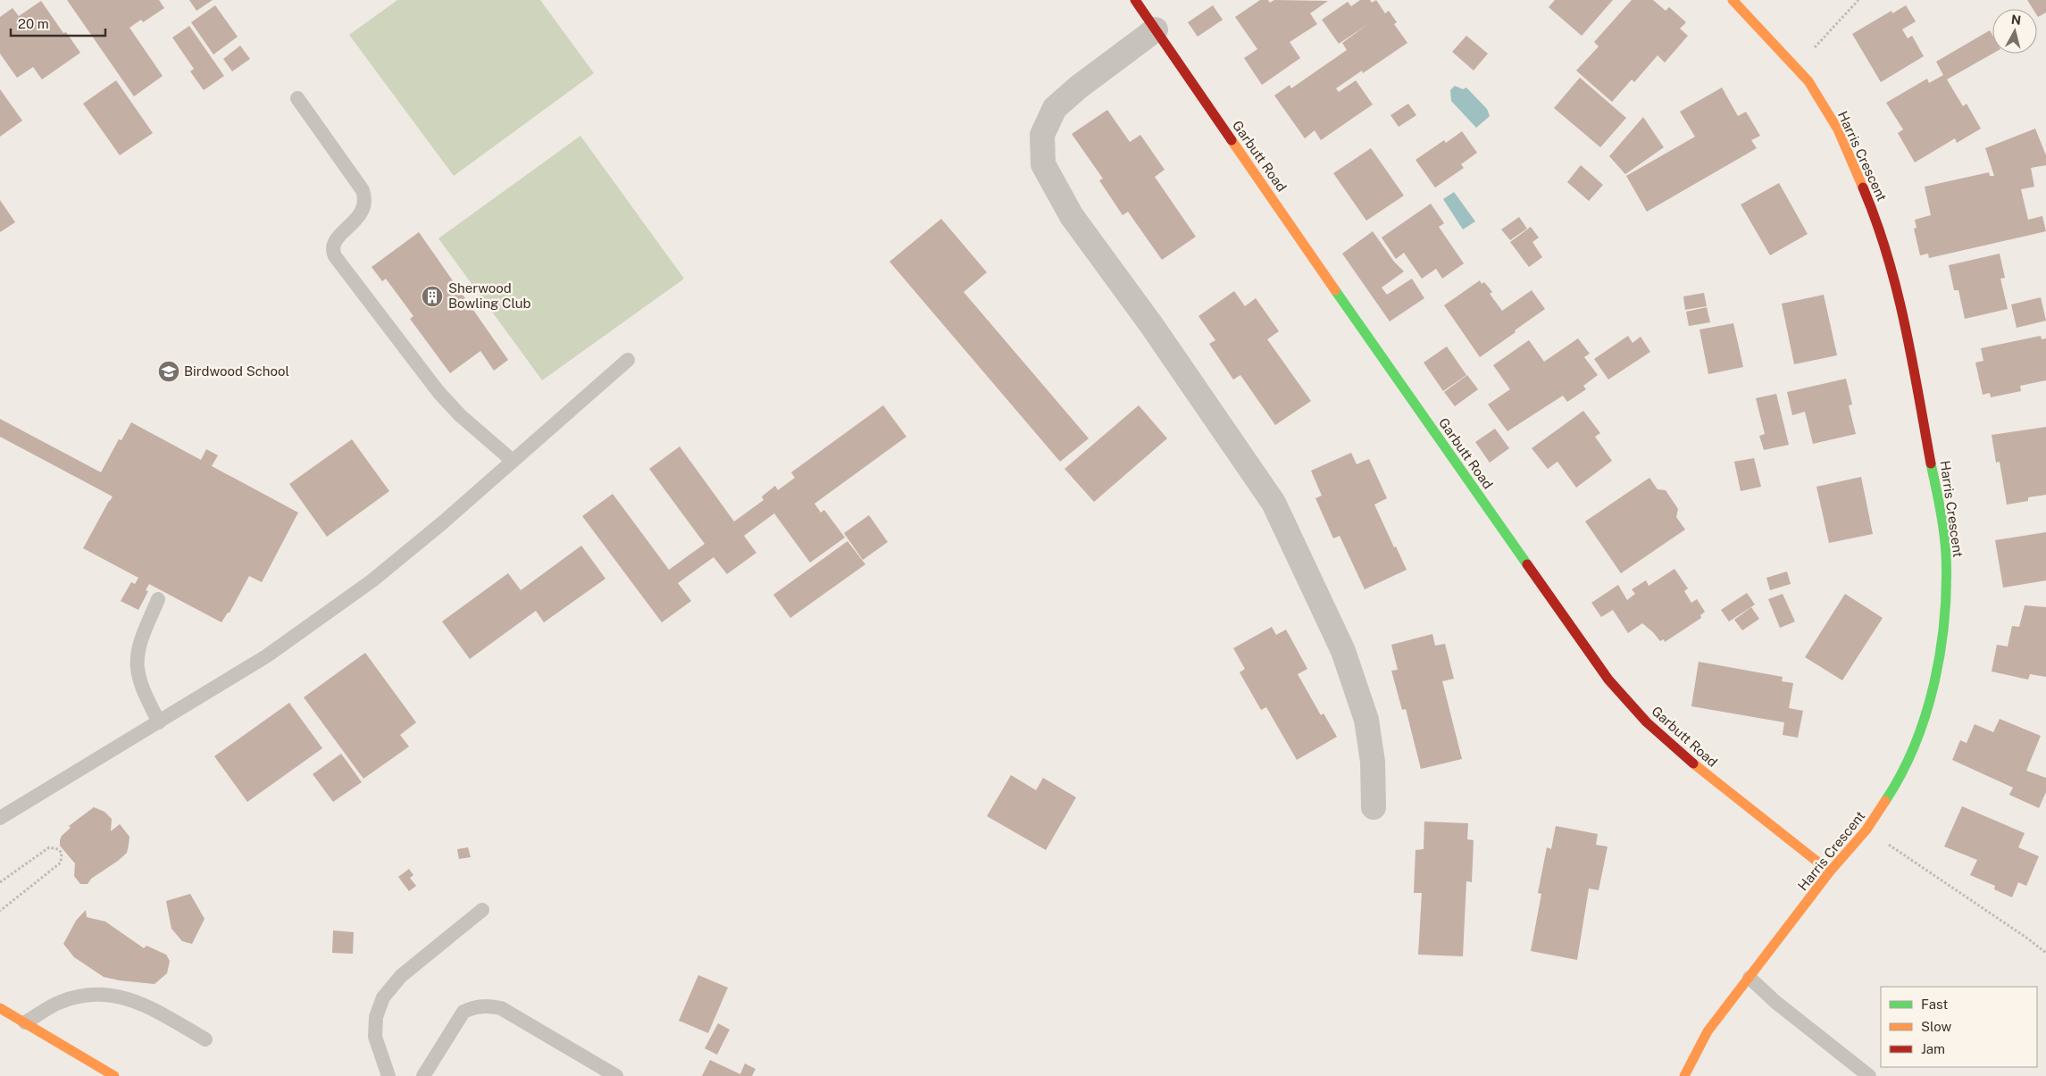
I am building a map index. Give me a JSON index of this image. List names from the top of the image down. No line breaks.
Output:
{"streets":{"street":["Garbutt Road","Harris Crescent"]},"crossings":[["Garbutt Road","Harris Crescent"]],"places":{"building":["Sherwood Bowling Club"],"school or university":["Birdwood School"]},"legend":["Fast","Slow","Jam"],"scale_bar":"20 m","north":"top"}
